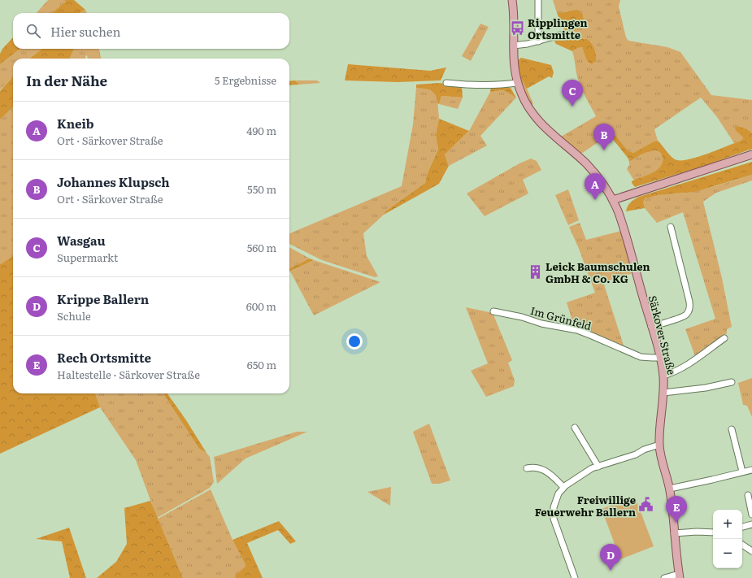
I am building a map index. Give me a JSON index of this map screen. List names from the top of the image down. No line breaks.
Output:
{"streets":{"main road":["Särkover Straße"],"street":["Im Grünfeld"]},"crossings":[["Im Grünfeld","Särkover Straße"]],"places":{"bus stop":["Ripplingen Ortsmitte"],"building":["Leick Baumschulen GmbH & Co. KG"],"public building":["Freiwillige Feuerwehr Ballern"]},"page":{"search":"Hier suchen","heading":["In der Nähe","5 Ergebnisse"],"pins":["C","B","A","E","D"],"list":[{"mark":"A","name":"Kneib","note":"Ort · Särkover Straße","value":"490 m"},{"mark":"B","name":"Johannes Klupsch","note":"Ort · Särkover Straße","value":"550 m"},{"mark":"C","name":"Wasgau","note":"Supermarkt","value":"560 m"},{"mark":"D","name":"Krippe Ballern","note":"Schule","value":"600 m"},{"mark":"E","name":"Rech Ortsmitte","note":"Haltestelle · Särkover Straße","value":"650 m"}],"map_buttons":["+","−"]}}
